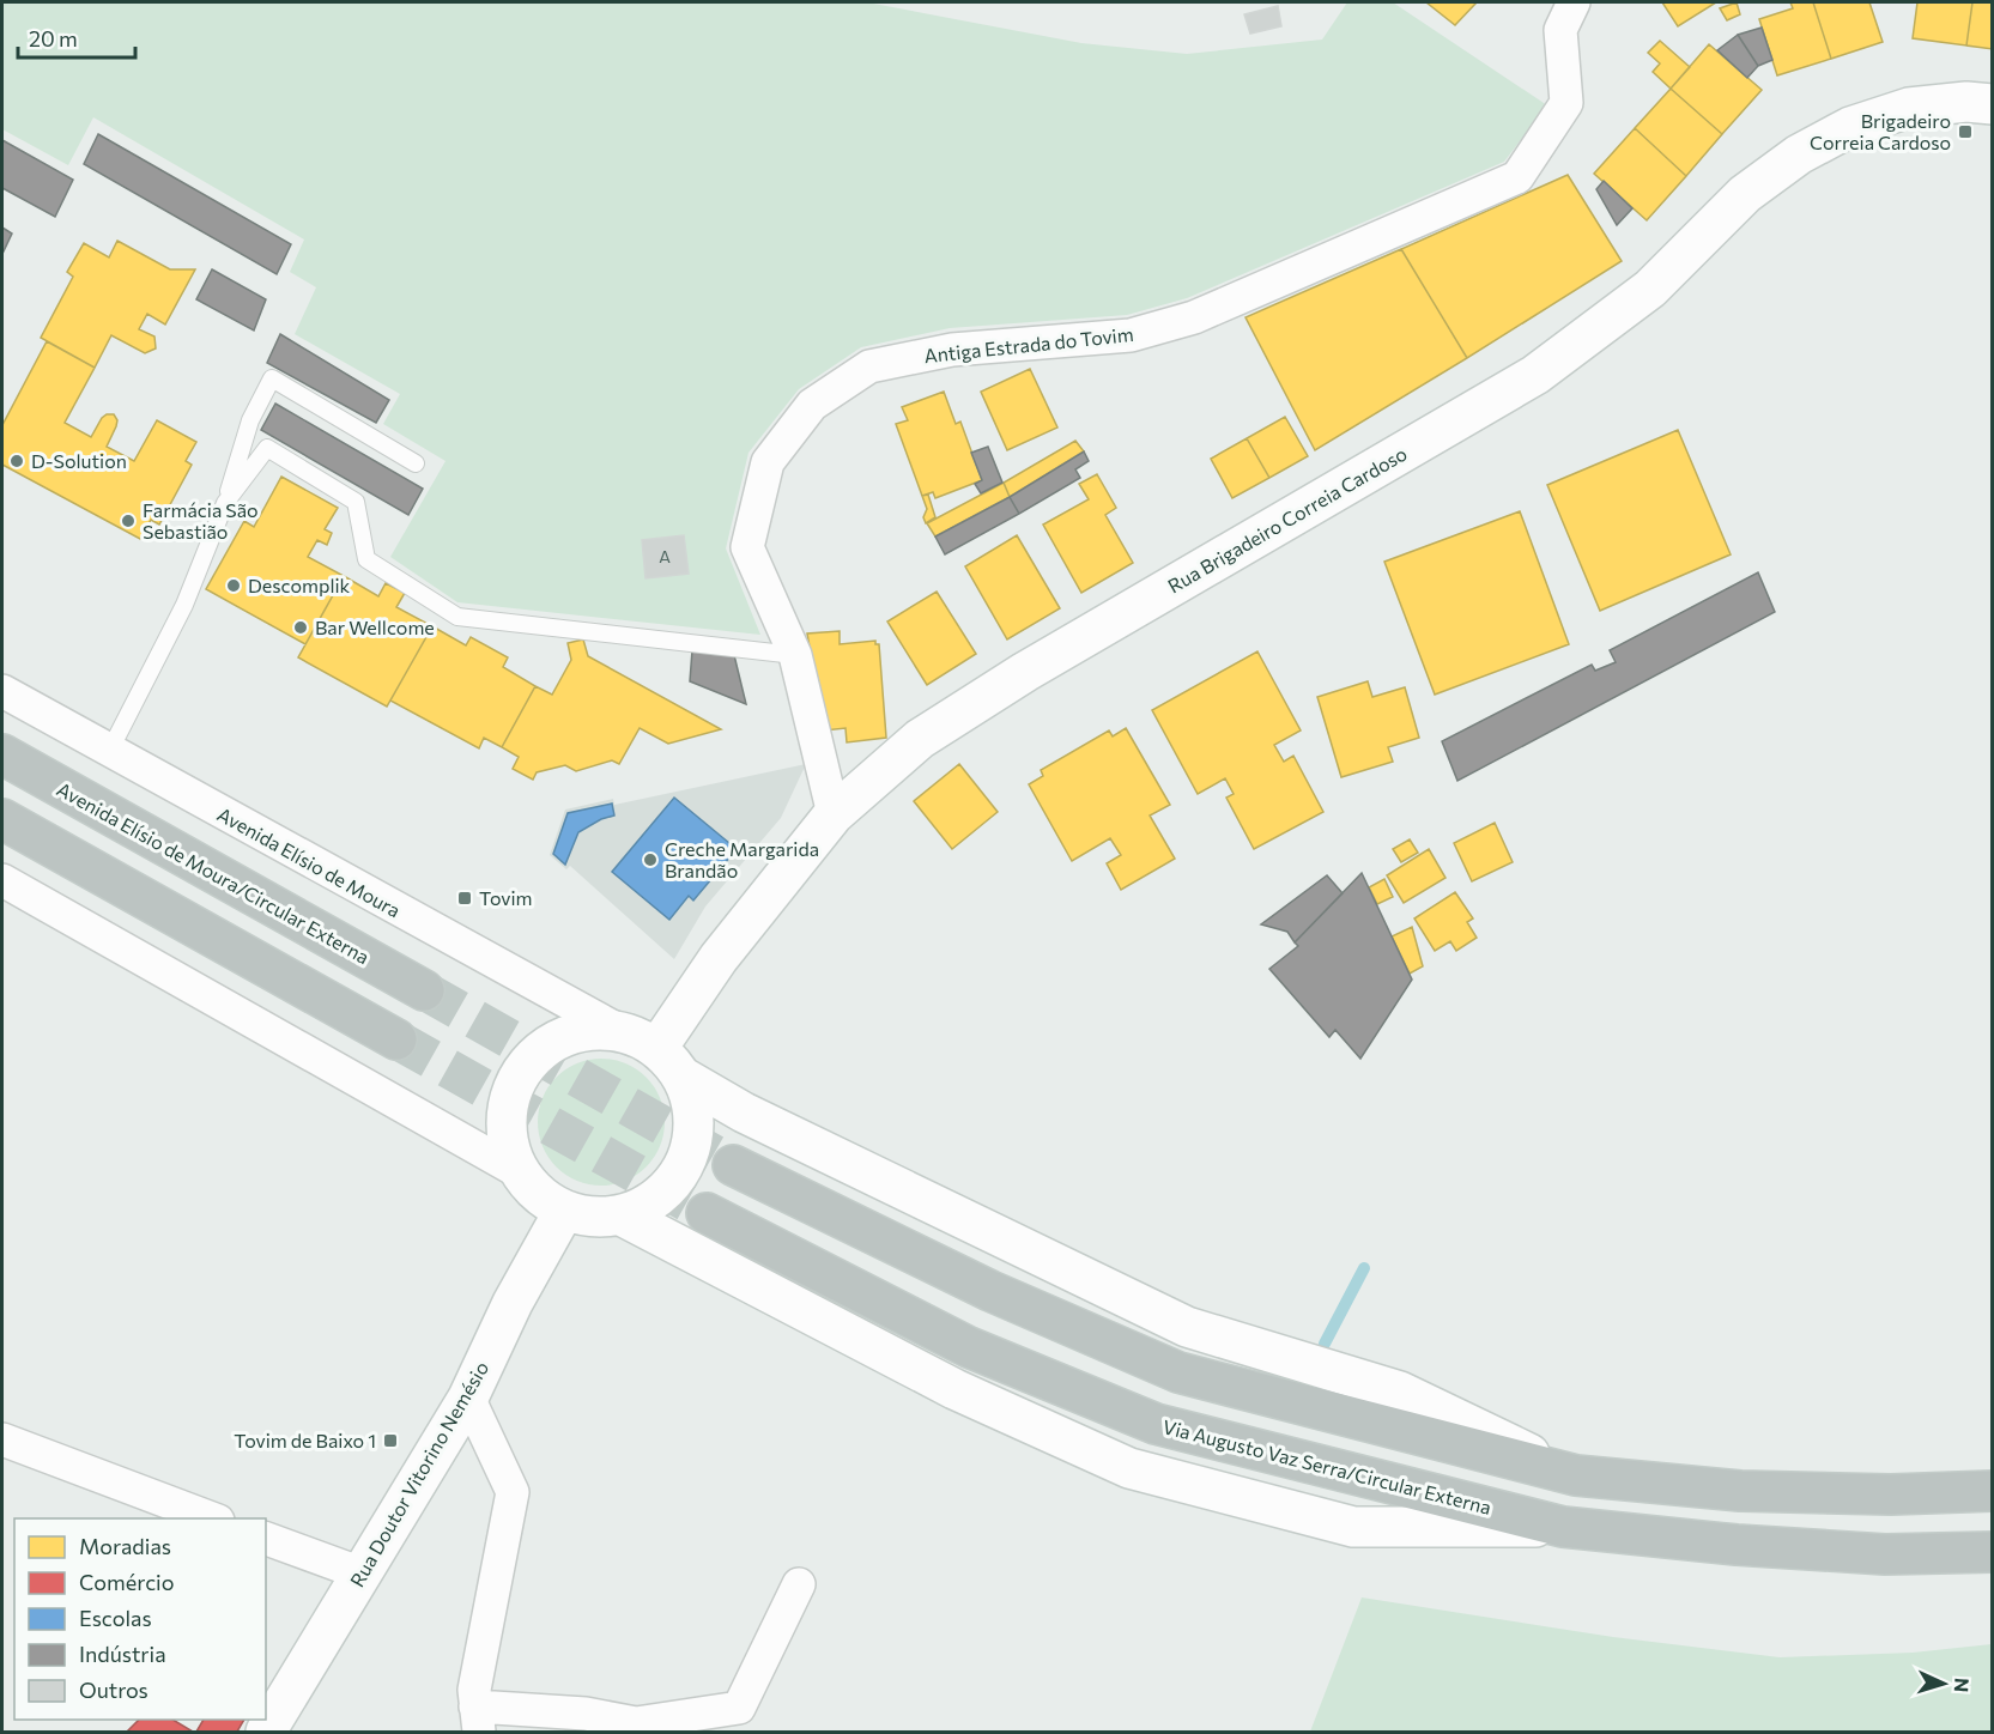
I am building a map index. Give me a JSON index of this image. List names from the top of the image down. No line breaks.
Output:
{"streets":{"highway":["Avenida Elísio de Moura/Circular Externa","Via Augusto Vaz Serra/Circular Externa"],"street":["Antiga Estrada do Tovim","Rua Brigadeiro Correia Cardoso","Avenida Elísio de Moura","Rua Doutor Vitorino Nemésio"]},"crossings":[["Antiga Estrada do Tovim","Rua Brigadeiro Correia Cardoso"],["Rua Brigadeiro Correia Cardoso","Avenida Elísio de Moura"],["Rua Brigadeiro Correia Cardoso","Rua Doutor Vitorino Nemésio"],["Avenida Elísio de Moura","Rua Doutor Vitorino Nemésio"]],"places":{"transit":["Brigadeiro Correia Cardoso","Tovim","Tovim de Baixo 1"],"other":["D-Solution","Farmácia São Sebastião","Descomplik","Bar Wellcome","Creche Margarida Brandão"]},"house_numbers":["A"],"legend":["Moradias","Comércio","Escolas","Indústria","Outros"],"scale_bar":"20 m","north":"right"}
